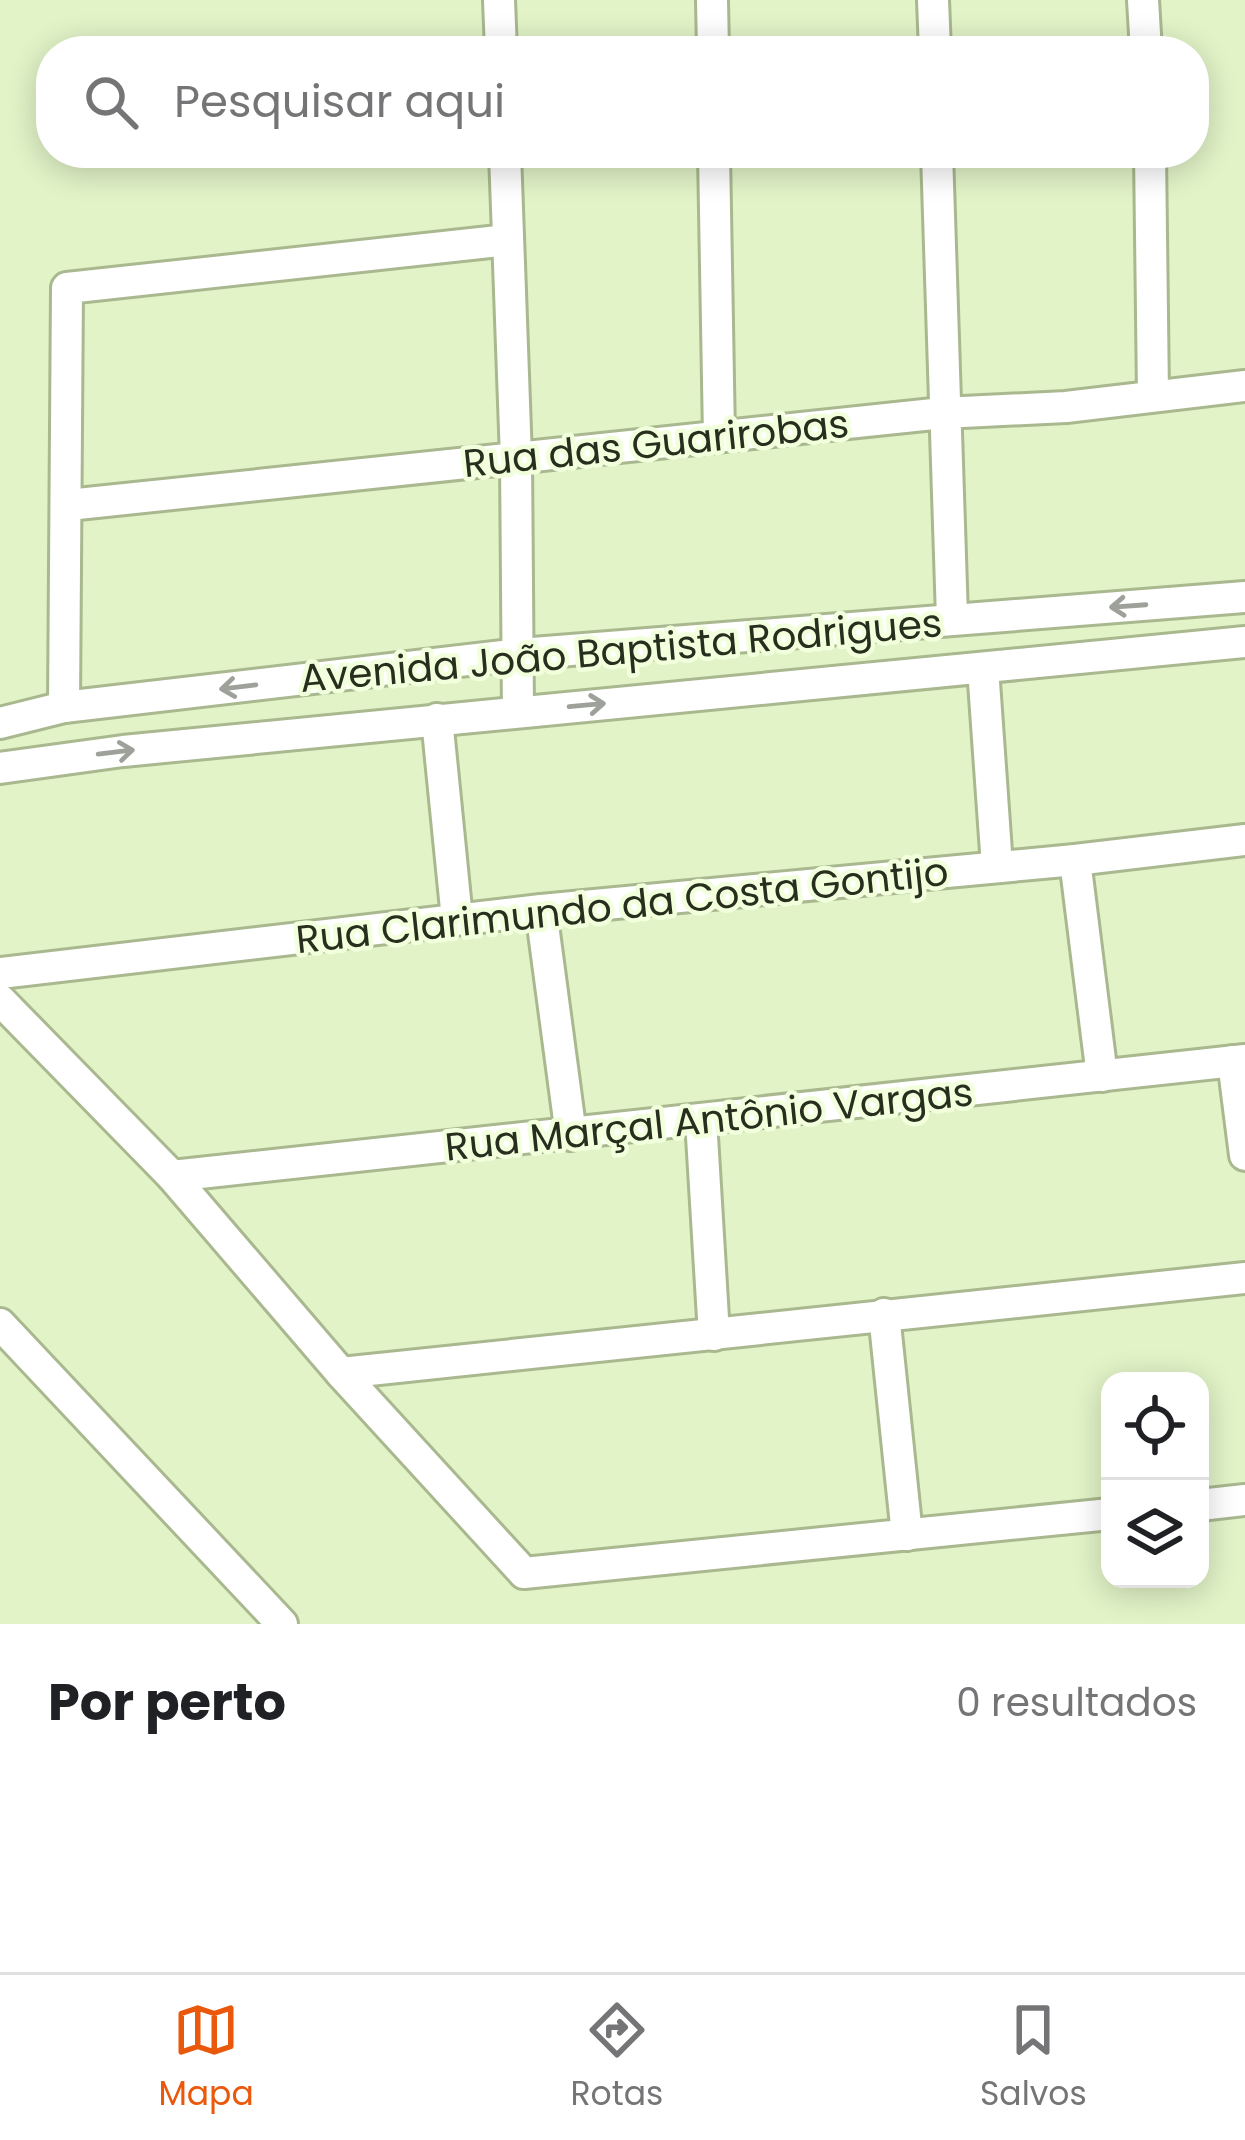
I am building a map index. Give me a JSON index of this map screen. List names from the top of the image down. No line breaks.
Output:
{"streets":{"street":["Rua das Guarirobas","Avenida João Baptista Rodrigues","Rua Clarimundo da Costa Gontijo","Rua Marçal Antônio Vargas"]},"page":{"search":"Pesquisar aqui","heading":["Por perto","0 resultados"],"nav":["Mapa","Rotas","Salvos"]}}
